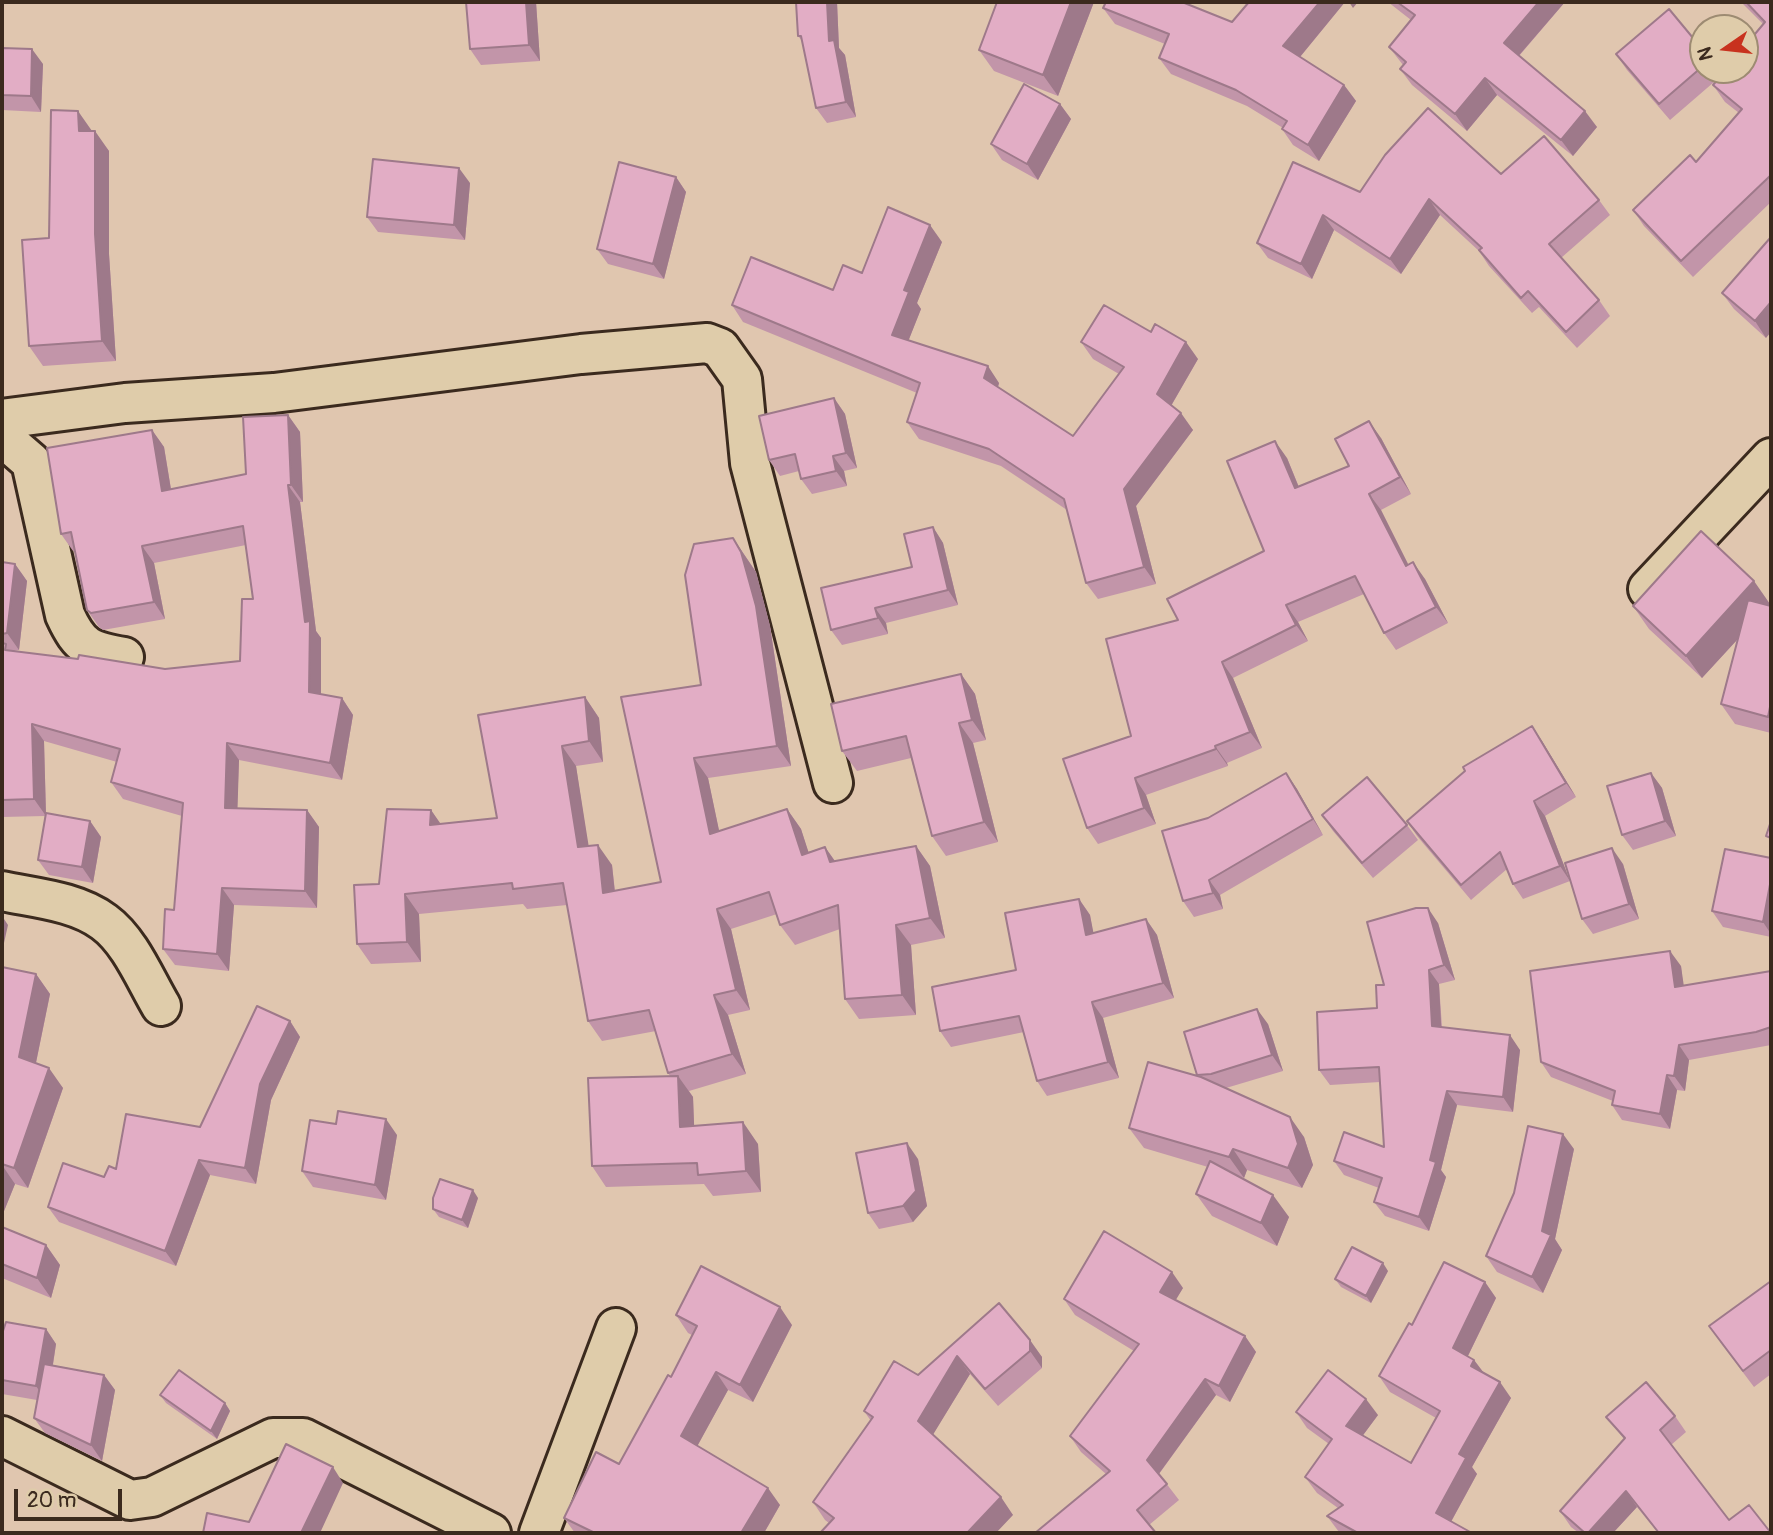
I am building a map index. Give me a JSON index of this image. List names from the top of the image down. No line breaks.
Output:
{"scale_bar":"20 m","north":"left"}
